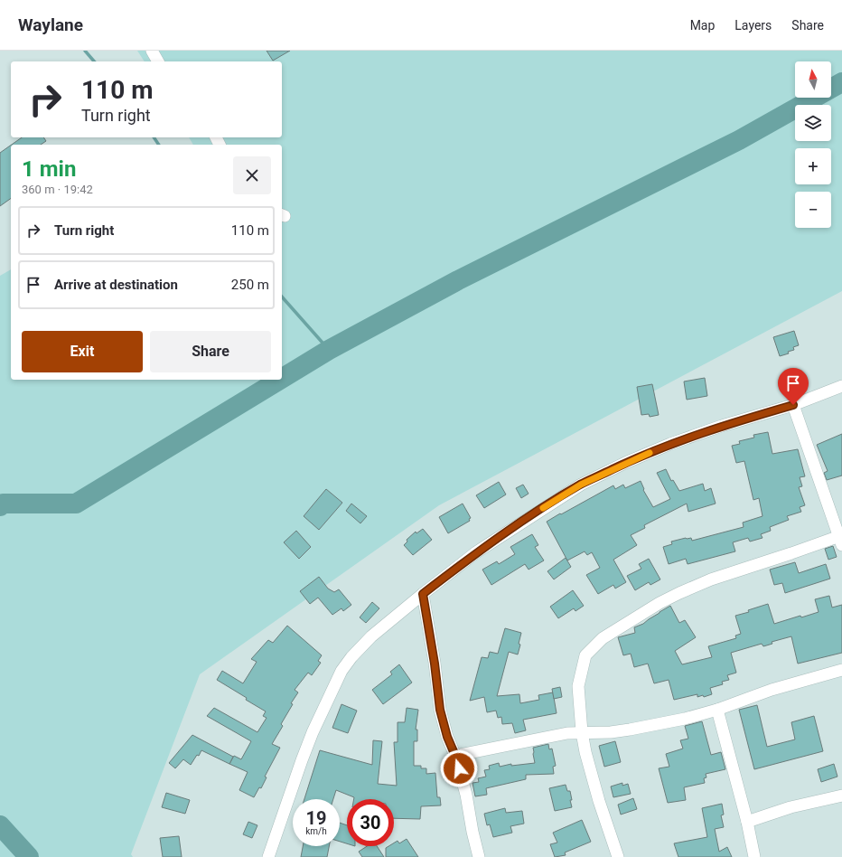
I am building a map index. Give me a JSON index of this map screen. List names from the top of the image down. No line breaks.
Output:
{"north":"top","page":{"header":"Waylane","nav":["Map","Layers","Share"],"map_buttons":["+","−"],"turn":["110 m","Turn right"],"heading":["1 min","360 m · 19:42"],"list":[{"name":"Turn right","value":"110 m"},{"name":"Arrive at destination","value":"250 m"}],"buttons":["Exit","Share"],"speed":"19 km/h","limit":"30"}}
